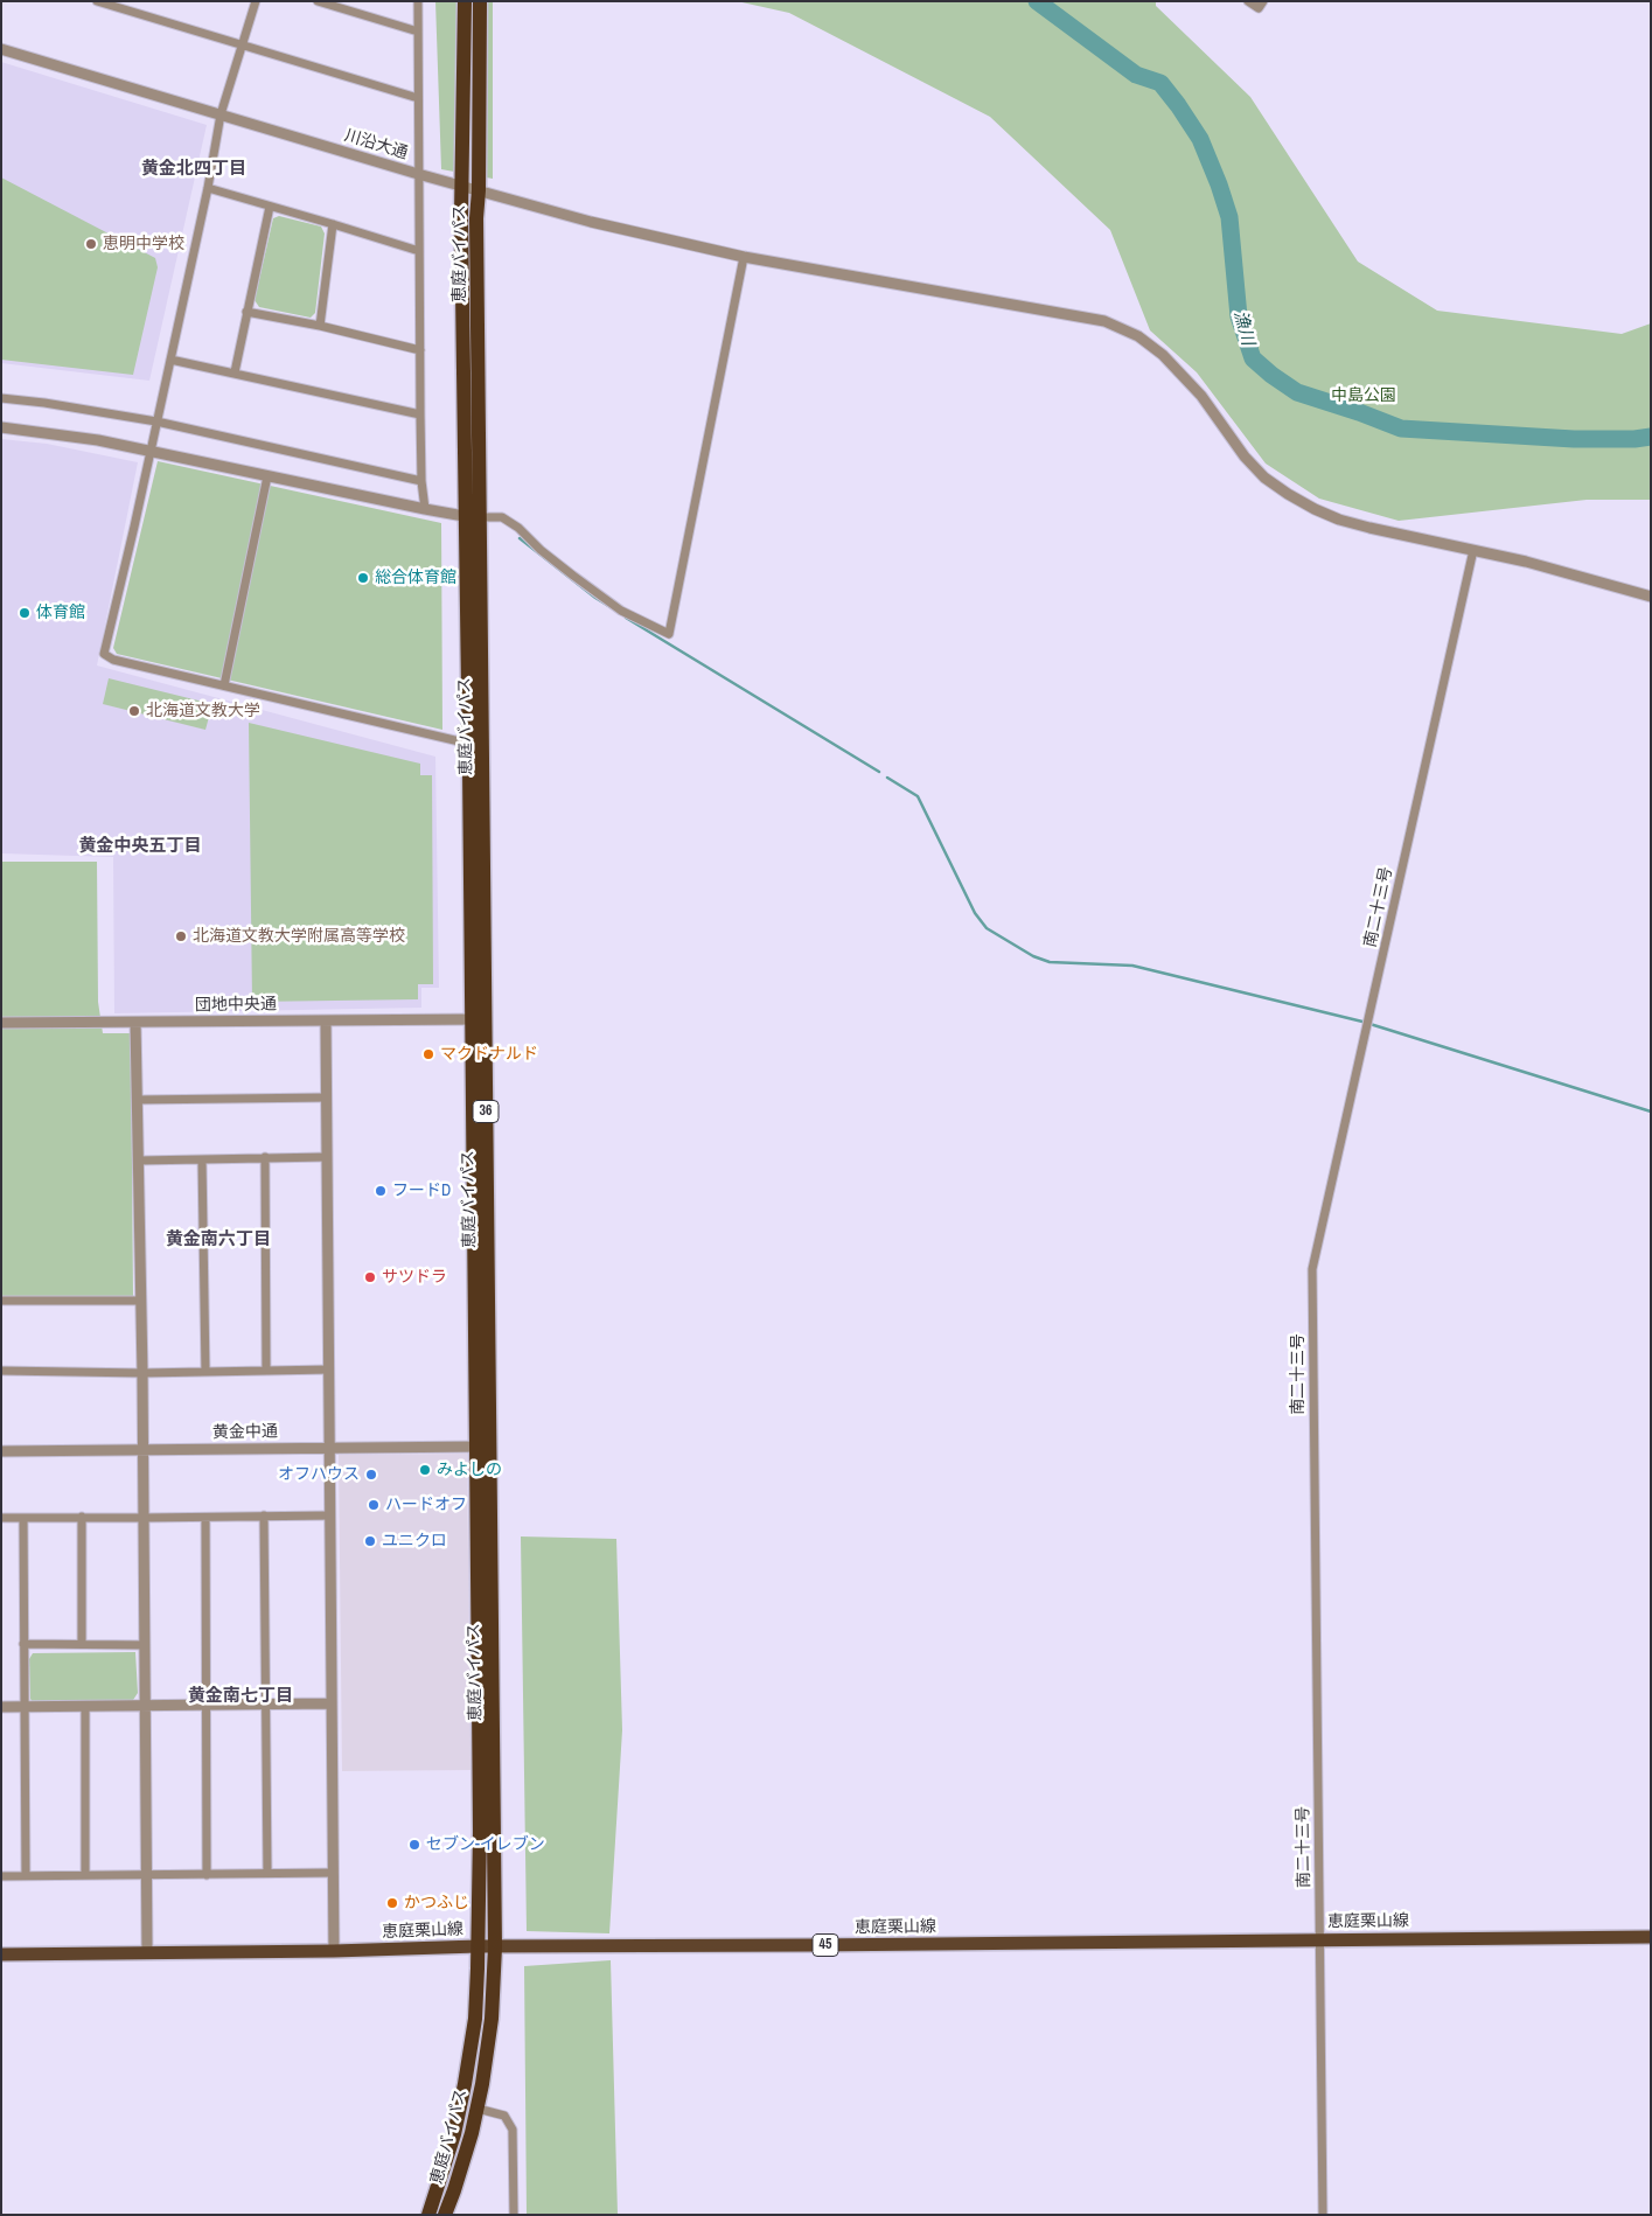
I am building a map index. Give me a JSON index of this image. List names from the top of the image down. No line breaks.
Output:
{"streets":{"highway":["恵庭バイパス","36"],"main road":["恵庭栗山線","45"],"street":["川沿大通","南二十三号","団地中央通","黄金中通"]},"crossings":[["川沿大通","恵庭バイパス"],["川沿大通","南二十三号"],["恵庭バイパス","団地中央通"],["恵庭バイパス","黄金中通"],["恵庭バイパス","恵庭栗山線"],["南二十三号","恵庭栗山線"]],"districts":["黄金北四丁目","黄金中央五丁目","黄金南六丁目","黄金南七丁目"],"water":["漁川"],"parks":["中島公園"],"places":["恵明中学校","総合体育館","体育館","北海道文教大学","北海道文教大学附属高等学校","マクドナルド","フードD","サツドラ","みよしの","オフハウス","ハードオフ","ユニクロ","セブン-イレブン","かつふじ"]}
